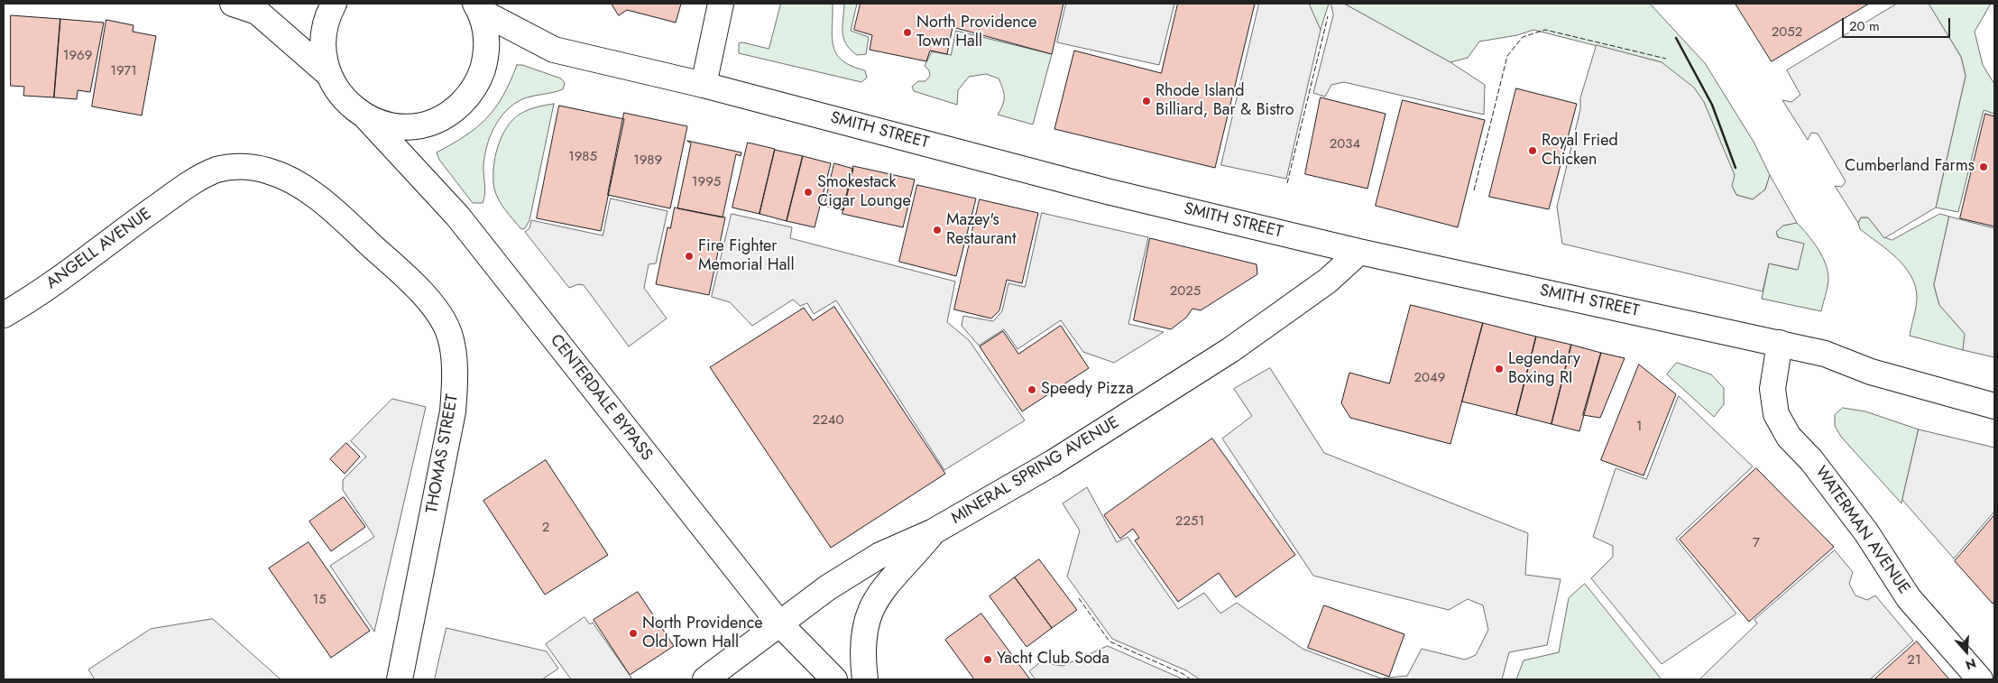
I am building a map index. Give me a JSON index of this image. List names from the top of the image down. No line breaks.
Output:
{"streets":{"main road":["SMITH STREET","ANGELL AVENUE","CENTERDALE BYPASS","THOMAS STREET","MINERAL SPRING AVENUE","WATERMAN AVENUE"]},"crossings":[["SMITH STREET","MINERAL SPRING AVENUE"],["SMITH STREET","WATERMAN AVENUE"],["ANGELL AVENUE","THOMAS STREET"],["CENTERDALE BYPASS","MINERAL SPRING AVENUE"]],"places":["North Providence Town Hall","Rhode Island Billiard, Bar & Bistro","Royal Fried Chicken","Cumberland Farms","Smokestack Cigar Lounge","Mazey's Restaurant","Fire Fighter Memorial Hall","Legendary Boxing RI","Speedy Pizza","North Providence Old Town Hall","Yacht Club Soda"],"house_numbers":["2052","1969","1971","2034","1985","1989","1995","2025","2049","2240","1","2251","2","7","15","21"],"scale_bar":"20 m","north":"bottom"}
